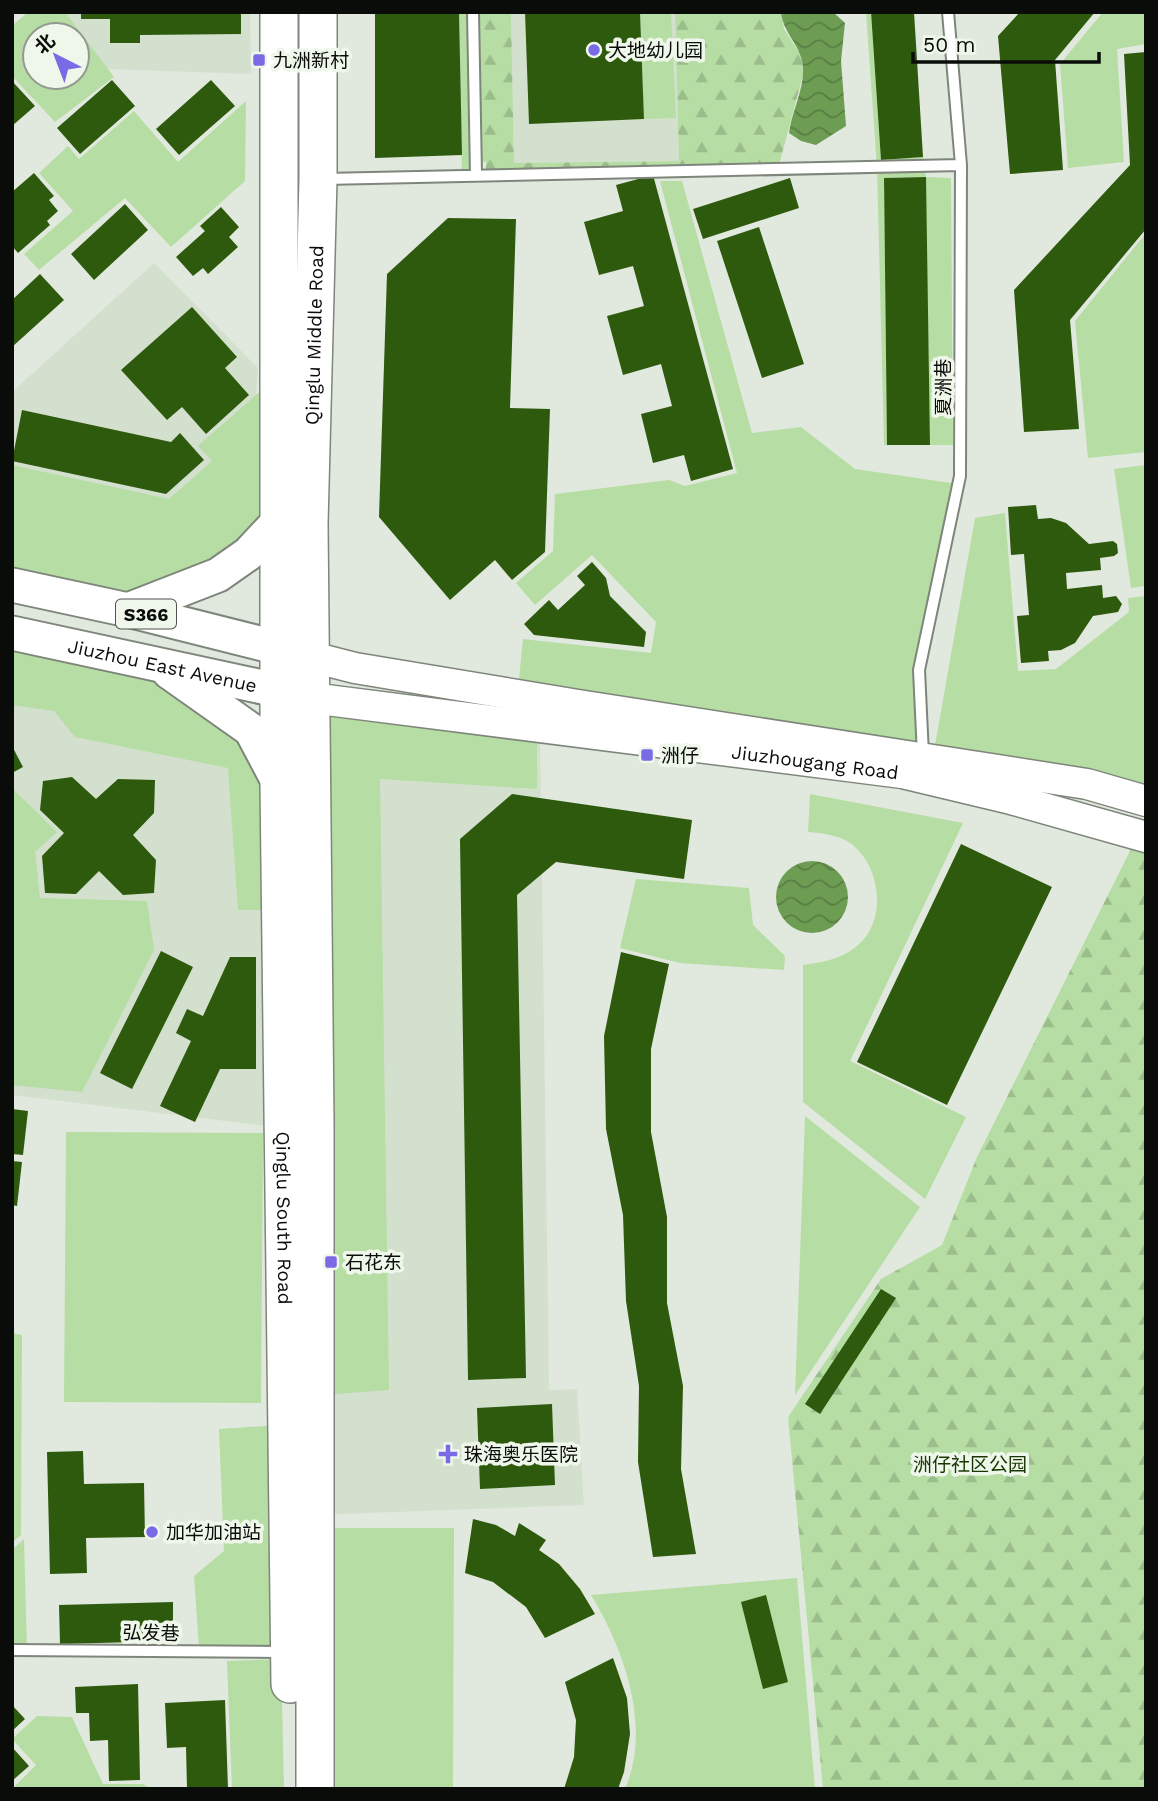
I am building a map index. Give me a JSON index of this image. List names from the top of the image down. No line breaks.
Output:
{"streets":{"highway":["Qinglu Middle Road","Qinglu South Road"],"main road":["S366","Jiuzhou East Avenue"],"street":["Jiuzhougang Road"],"lane":["夏洲巷","弘发巷"]},"crossings":[["Qinglu Middle Road","S366"],["Qinglu Middle Road","Jiuzhougang Road"],["Qinglu Middle Road","Qinglu South Road"],["夏洲巷","Jiuzhougang Road"],["S366","Jiuzhougang Road"],["S366","Qinglu South Road"],["Jiuzhou East Avenue","Jiuzhougang Road"],["Jiuzhou East Avenue","Qinglu South Road"],["Jiuzhougang Road","Qinglu South Road"],["Qinglu South Road","弘发巷"]],"parks":["洲仔社区公园"],"places":{"other":["大地幼儿园","加华加油站"],"transit":["九洲新村","洲仔","石花东"],"health":["珠海奥乐医院"]},"scale_bar":"50 m","north":"top left"}
